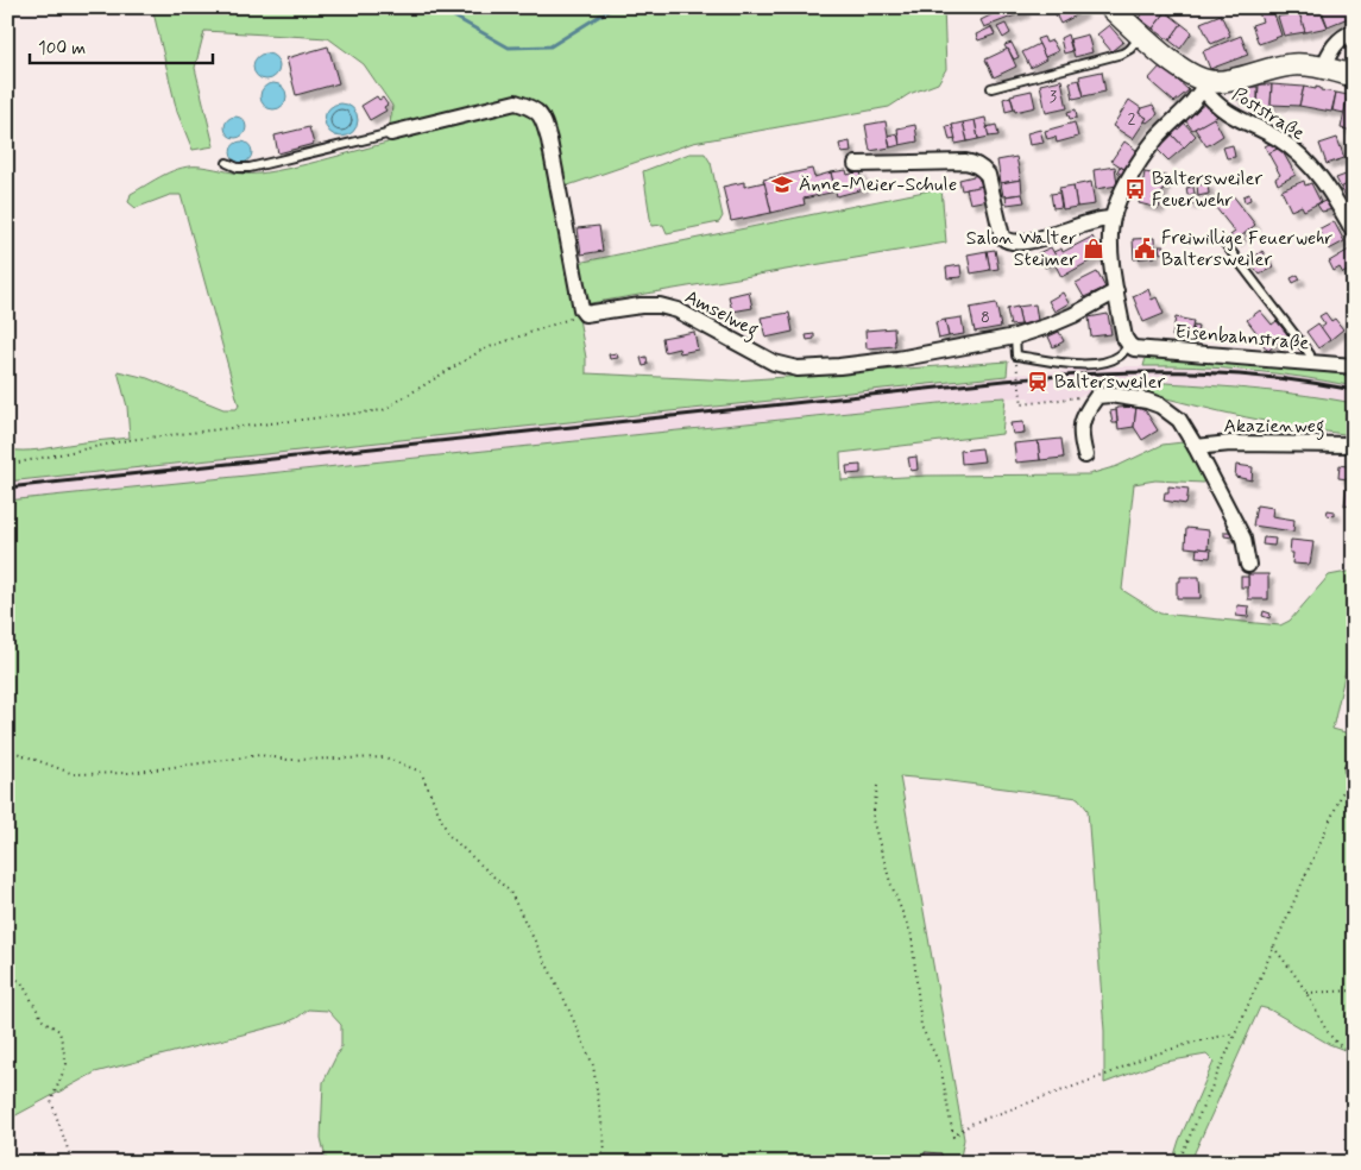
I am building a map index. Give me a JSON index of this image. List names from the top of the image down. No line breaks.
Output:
{"streets":{"street":["Poststraße","Amselweg","Eisenbahnstraße","Akazienweg"]},"places":{"school or university":["Änne-Meier-Schule"],"bus stop":["Baltersweiler Feuerwehr"],"shop":["Salon Walter Steimer"],"public building":["Freiwillige Feuerwehr Baltersweiler"],"station":["Baltersweiler"]},"house_numbers":["3","2","8"],"scale_bar":"100 m"}
